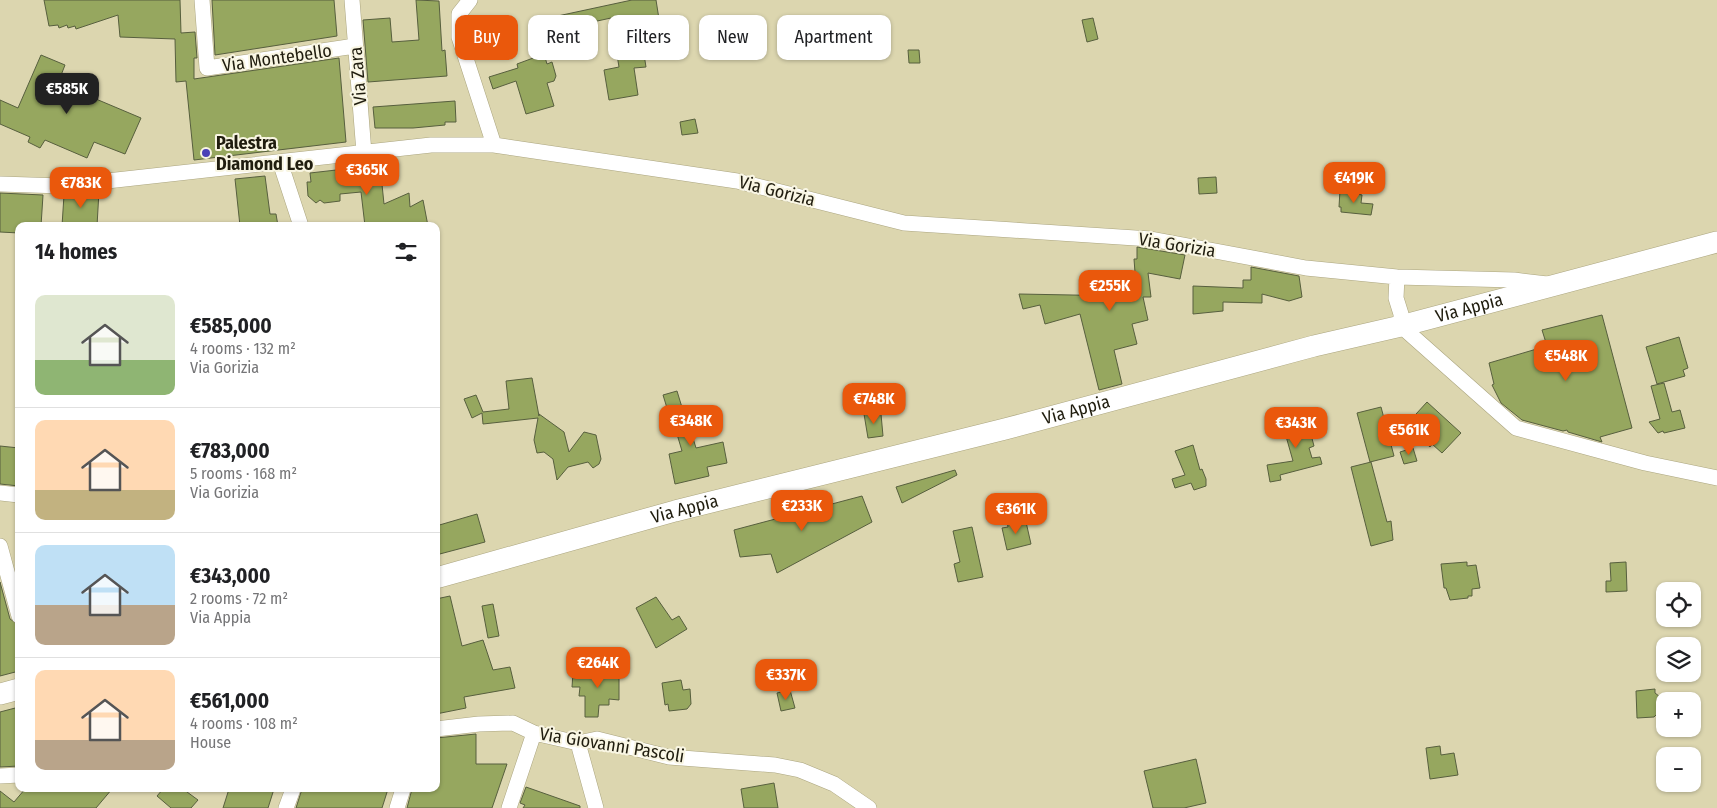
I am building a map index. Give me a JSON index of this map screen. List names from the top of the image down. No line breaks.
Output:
{"streets":{"main road":["Via Appia"],"street":["Via Montebello","Via Zara","Via Gorizia","Via Giovanni Pascoli"]},"crossings":[["Via Montebello","Via Zara"],["Via Zara","Via Gorizia"],["Via Gorizia","Via Appia"]],"places":["Palestra Diamond Leo"],"page":{"chip":["Buy","Rent","Filters","New","Apartment"],"price":["€585K","€365K","€419K","€783K","€255K","€548K","€748K","€348K","€343K","€561K","€233K","€361K","€264K","€337K"],"heading":"14 homes","list":[{"name":"€585,000","note":"4 rooms · 132 m² · Via Gorizia"},{"name":"€783,000","note":"5 rooms · 168 m² · Via Gorizia"},{"name":"€343,000","note":"2 rooms · 72 m² · Via Appia"},{"name":"€561,000","note":"4 rooms · 108 m² · House"}],"map_buttons":["+","−"]}}
